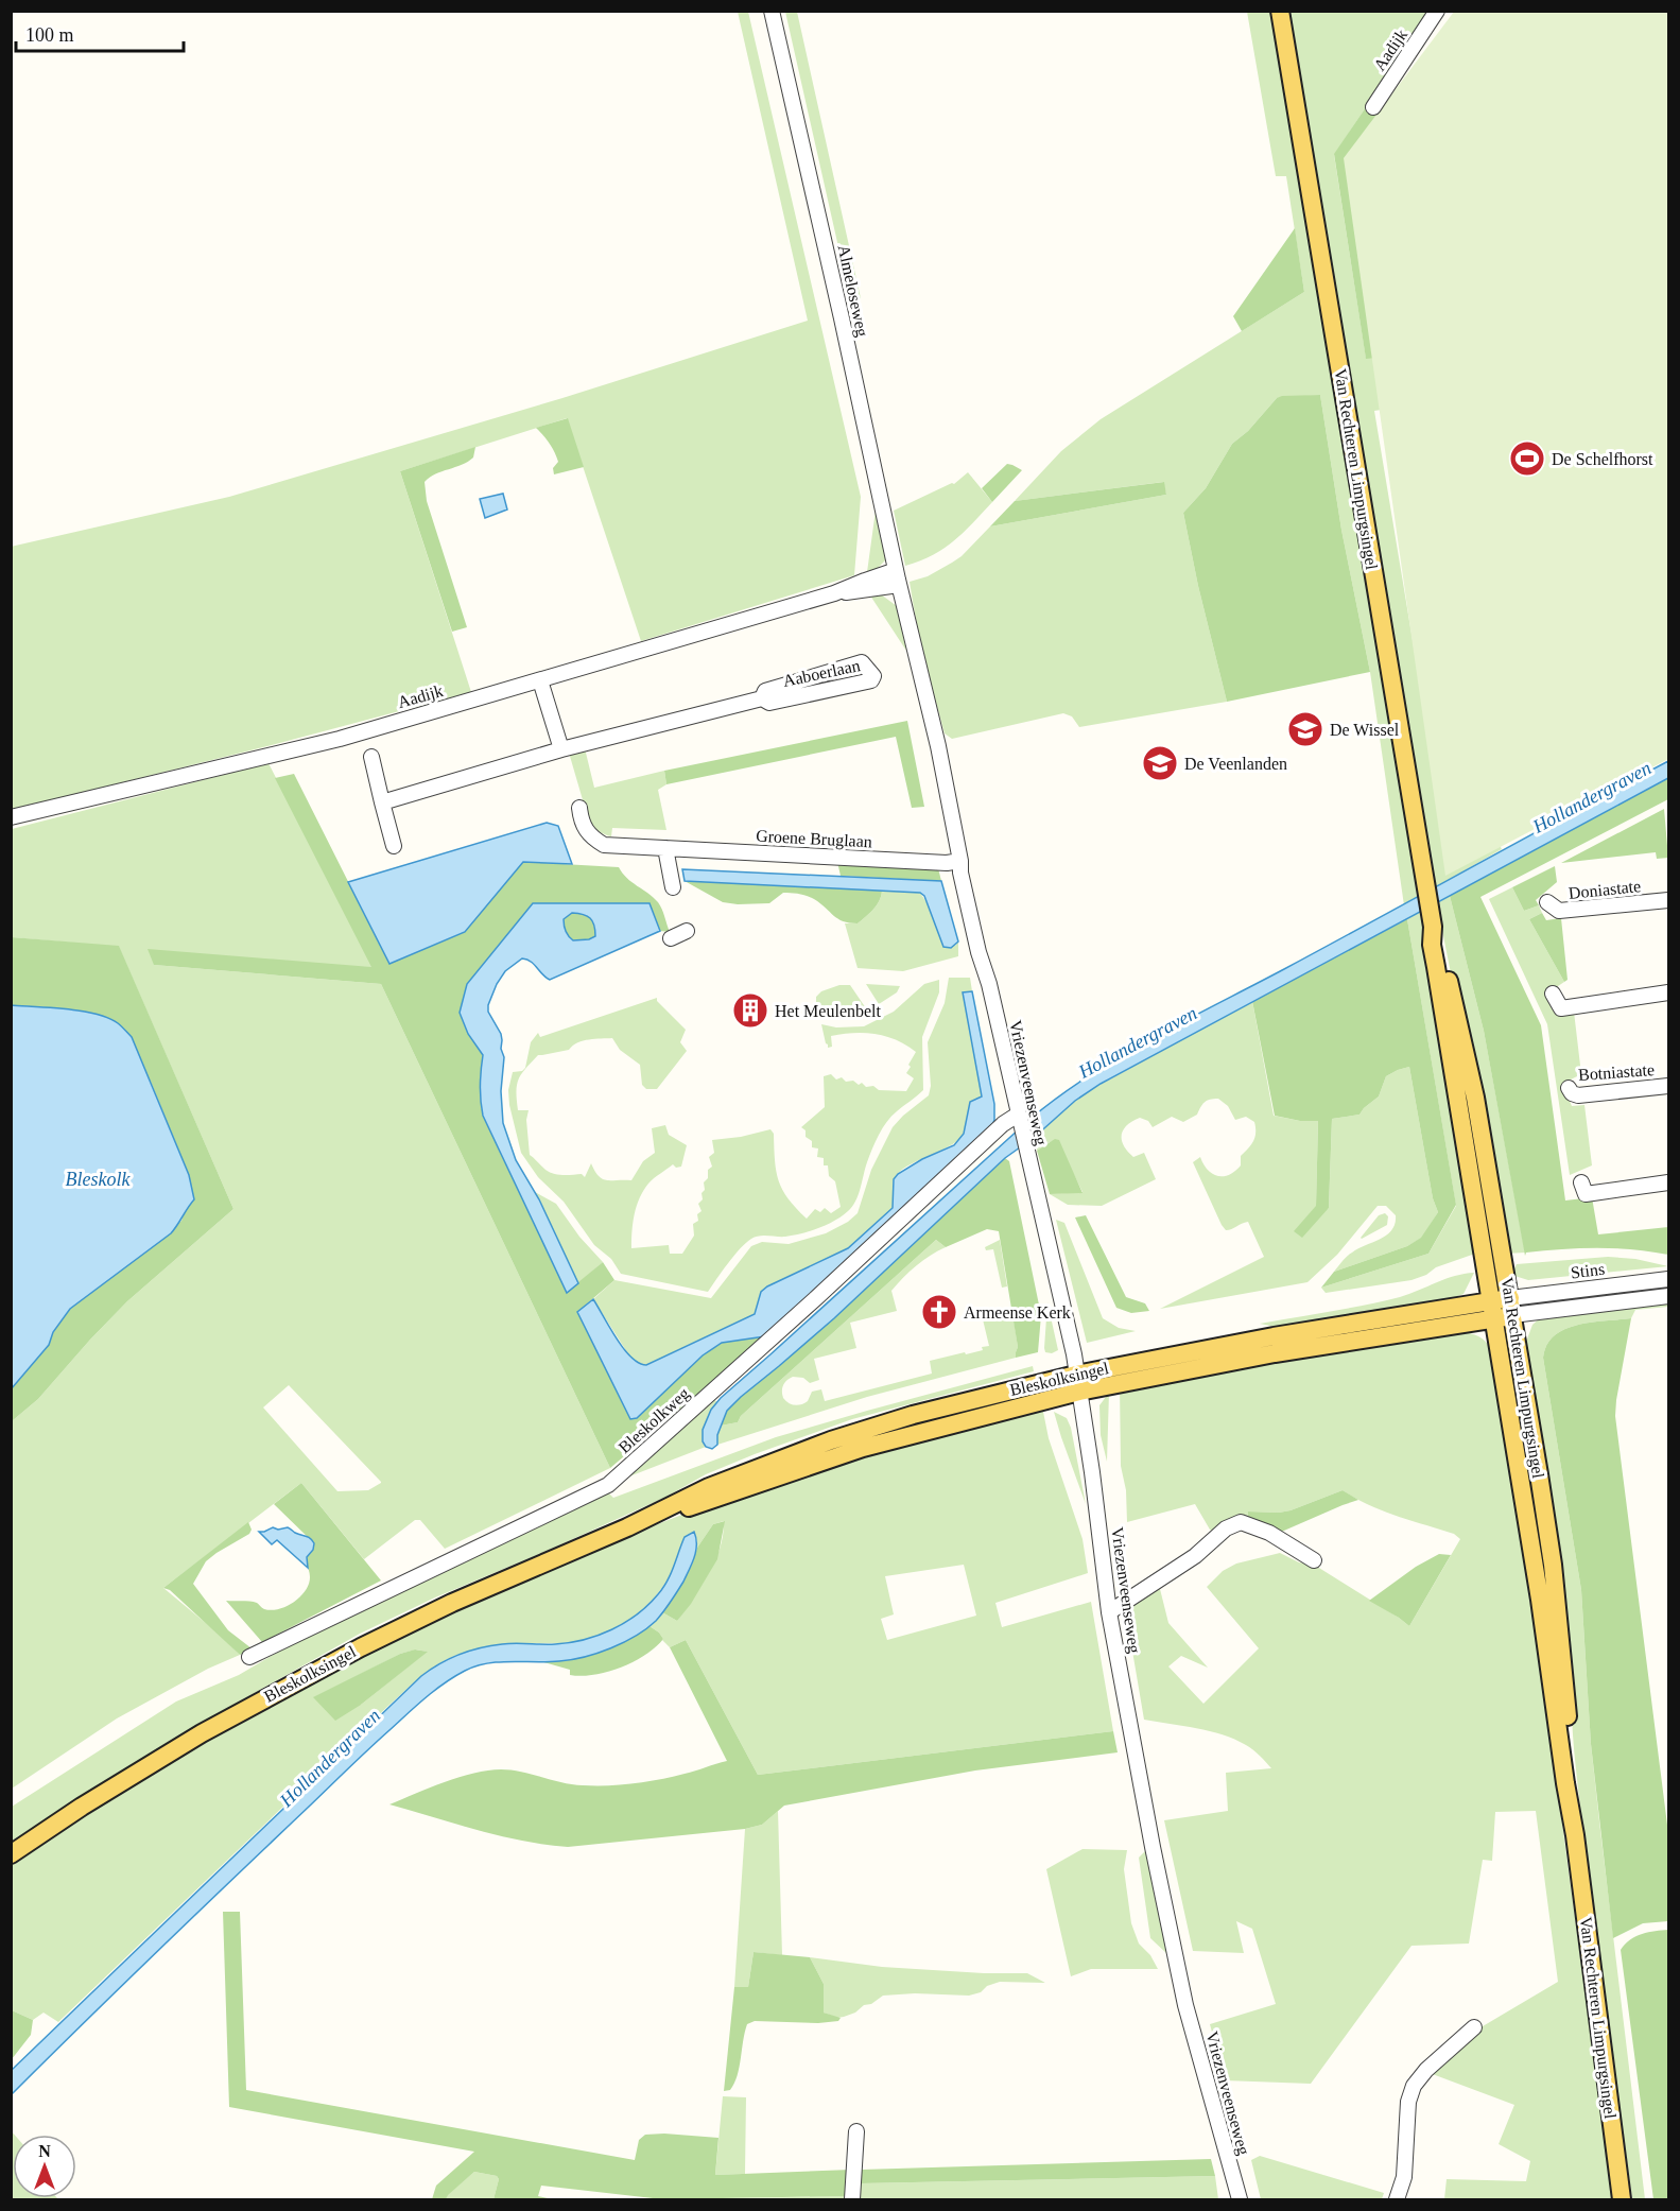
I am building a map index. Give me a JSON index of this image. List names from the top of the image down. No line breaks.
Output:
{"streets":{"main road":["Van Rechteren Limpurgsingel","Bleskolksingel"],"street":["Aadijk","Almeloseweg","Aaboerlaan","Groene Bruglaan","Doniastate","Botniastate","Vriezenveenseweg","Stins","Bleskolkweg"]},"crossings":[["Aadijk","Almeloseweg"],["Aadijk","Vriezenveenseweg"],["Almeloseweg","Vriezenveenseweg"],["Van Rechteren Limpurgsingel","Stins"],["Van Rechteren Limpurgsingel","Bleskolksingel"],["Groene Bruglaan","Vriezenveenseweg"],["Vriezenveenseweg","Bleskolksingel"],["Vriezenveenseweg","Bleskolkweg"],["Stins","Bleskolksingel"]],"water":["Hollandergraven","Bleskolk"],"places":{"sports":["De Schelfhorst"],"school or university":["De Wissel","De Veenlanden"],"building":["Het Meulenbelt"],"church":["Armeense Kerk"]},"scale_bar":"100 m","north":"top"}
